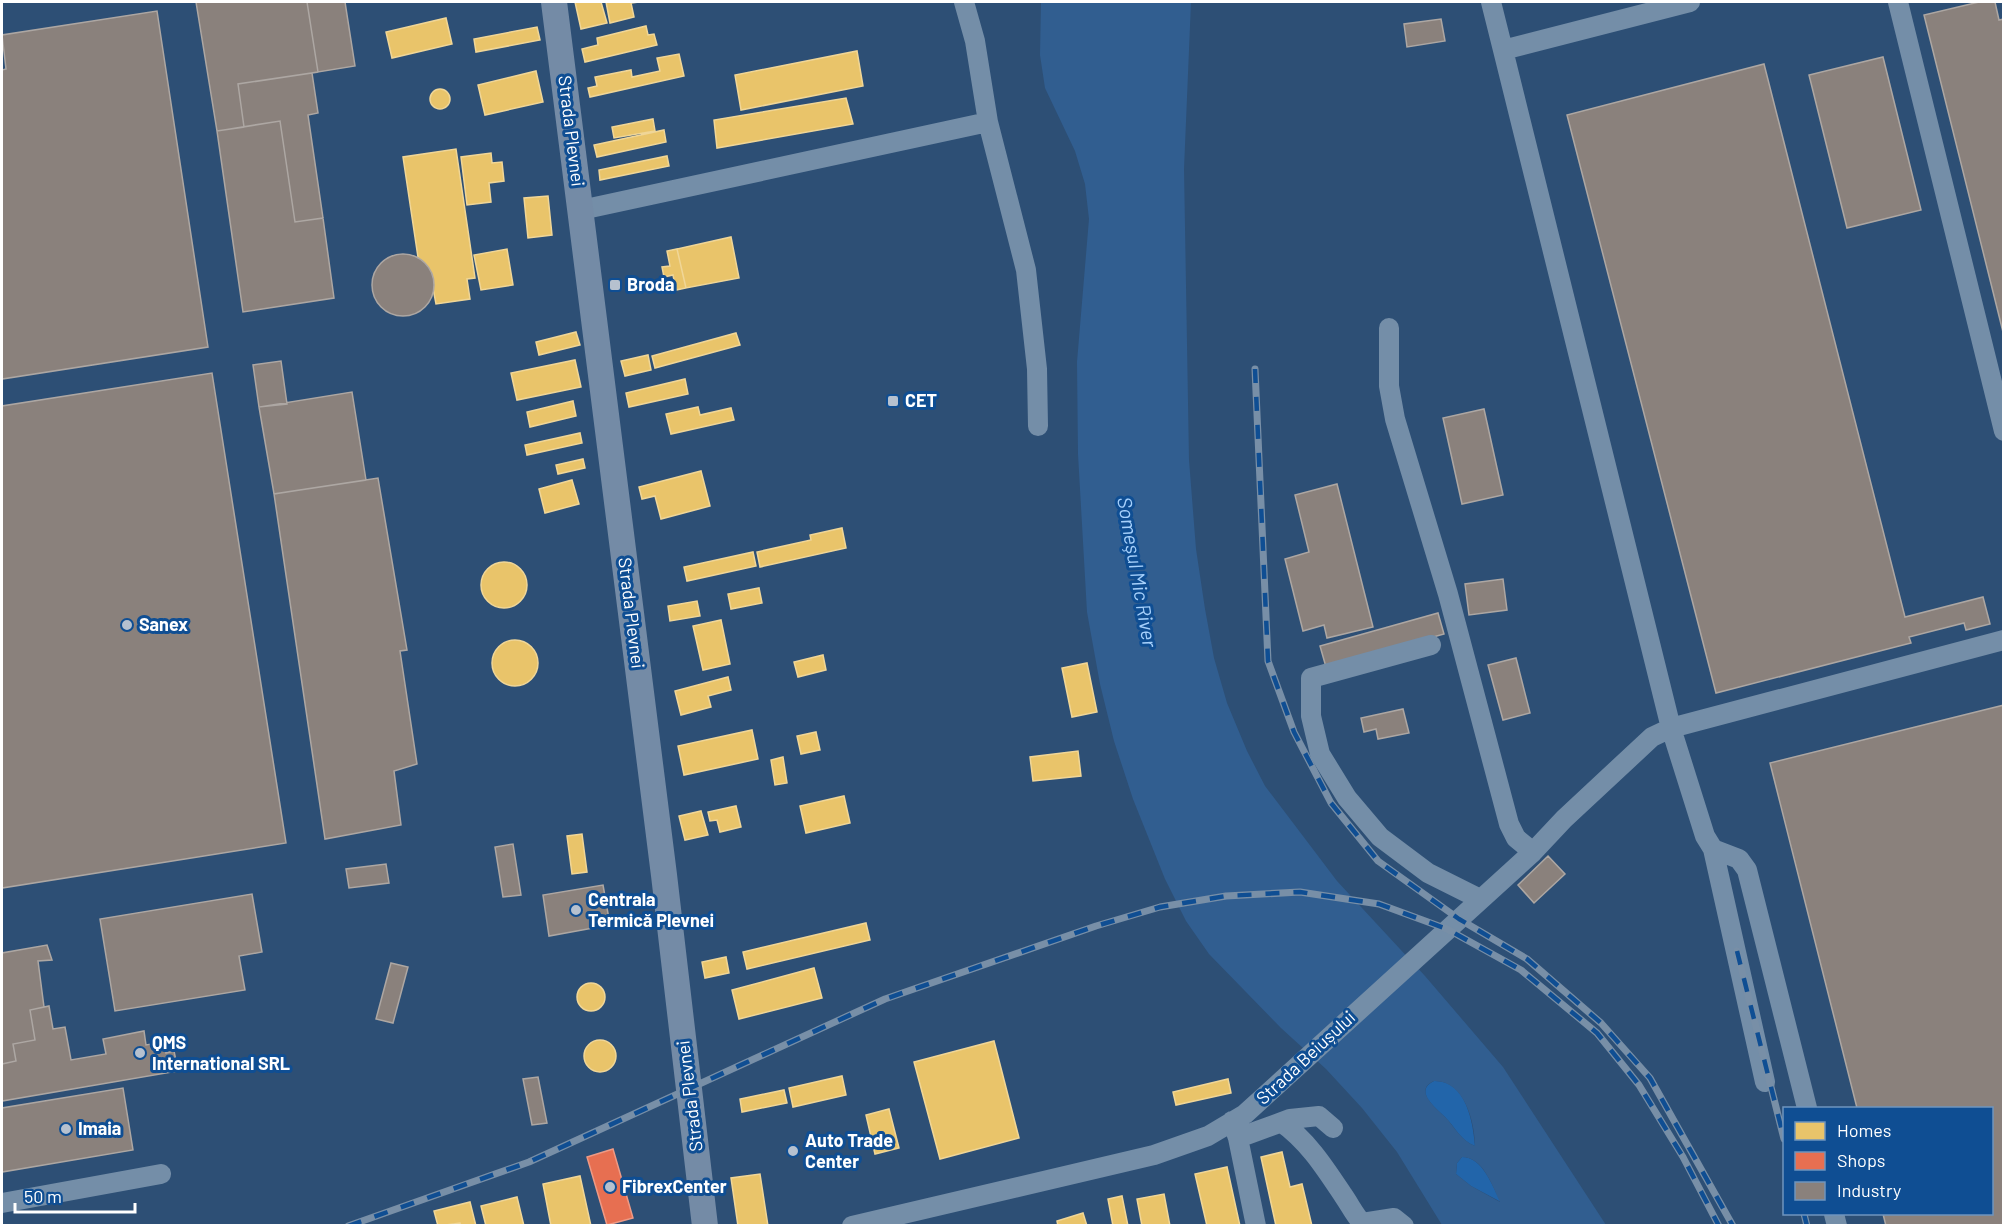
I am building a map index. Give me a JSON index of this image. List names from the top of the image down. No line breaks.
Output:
{"streets":{"main road":["Strada Plevnei"],"street":["Strada Beiușului"]},"water":["Someşul Mic River"],"places":{"transit":["Broda","CET"],"other":["Sanex","Centrala Termică Plevnei","QMS International SRL","Imaia","Auto Trade Center","FibrexCenter"]},"legend":["Homes","Shops","Industry"],"scale_bar":"50 m"}
